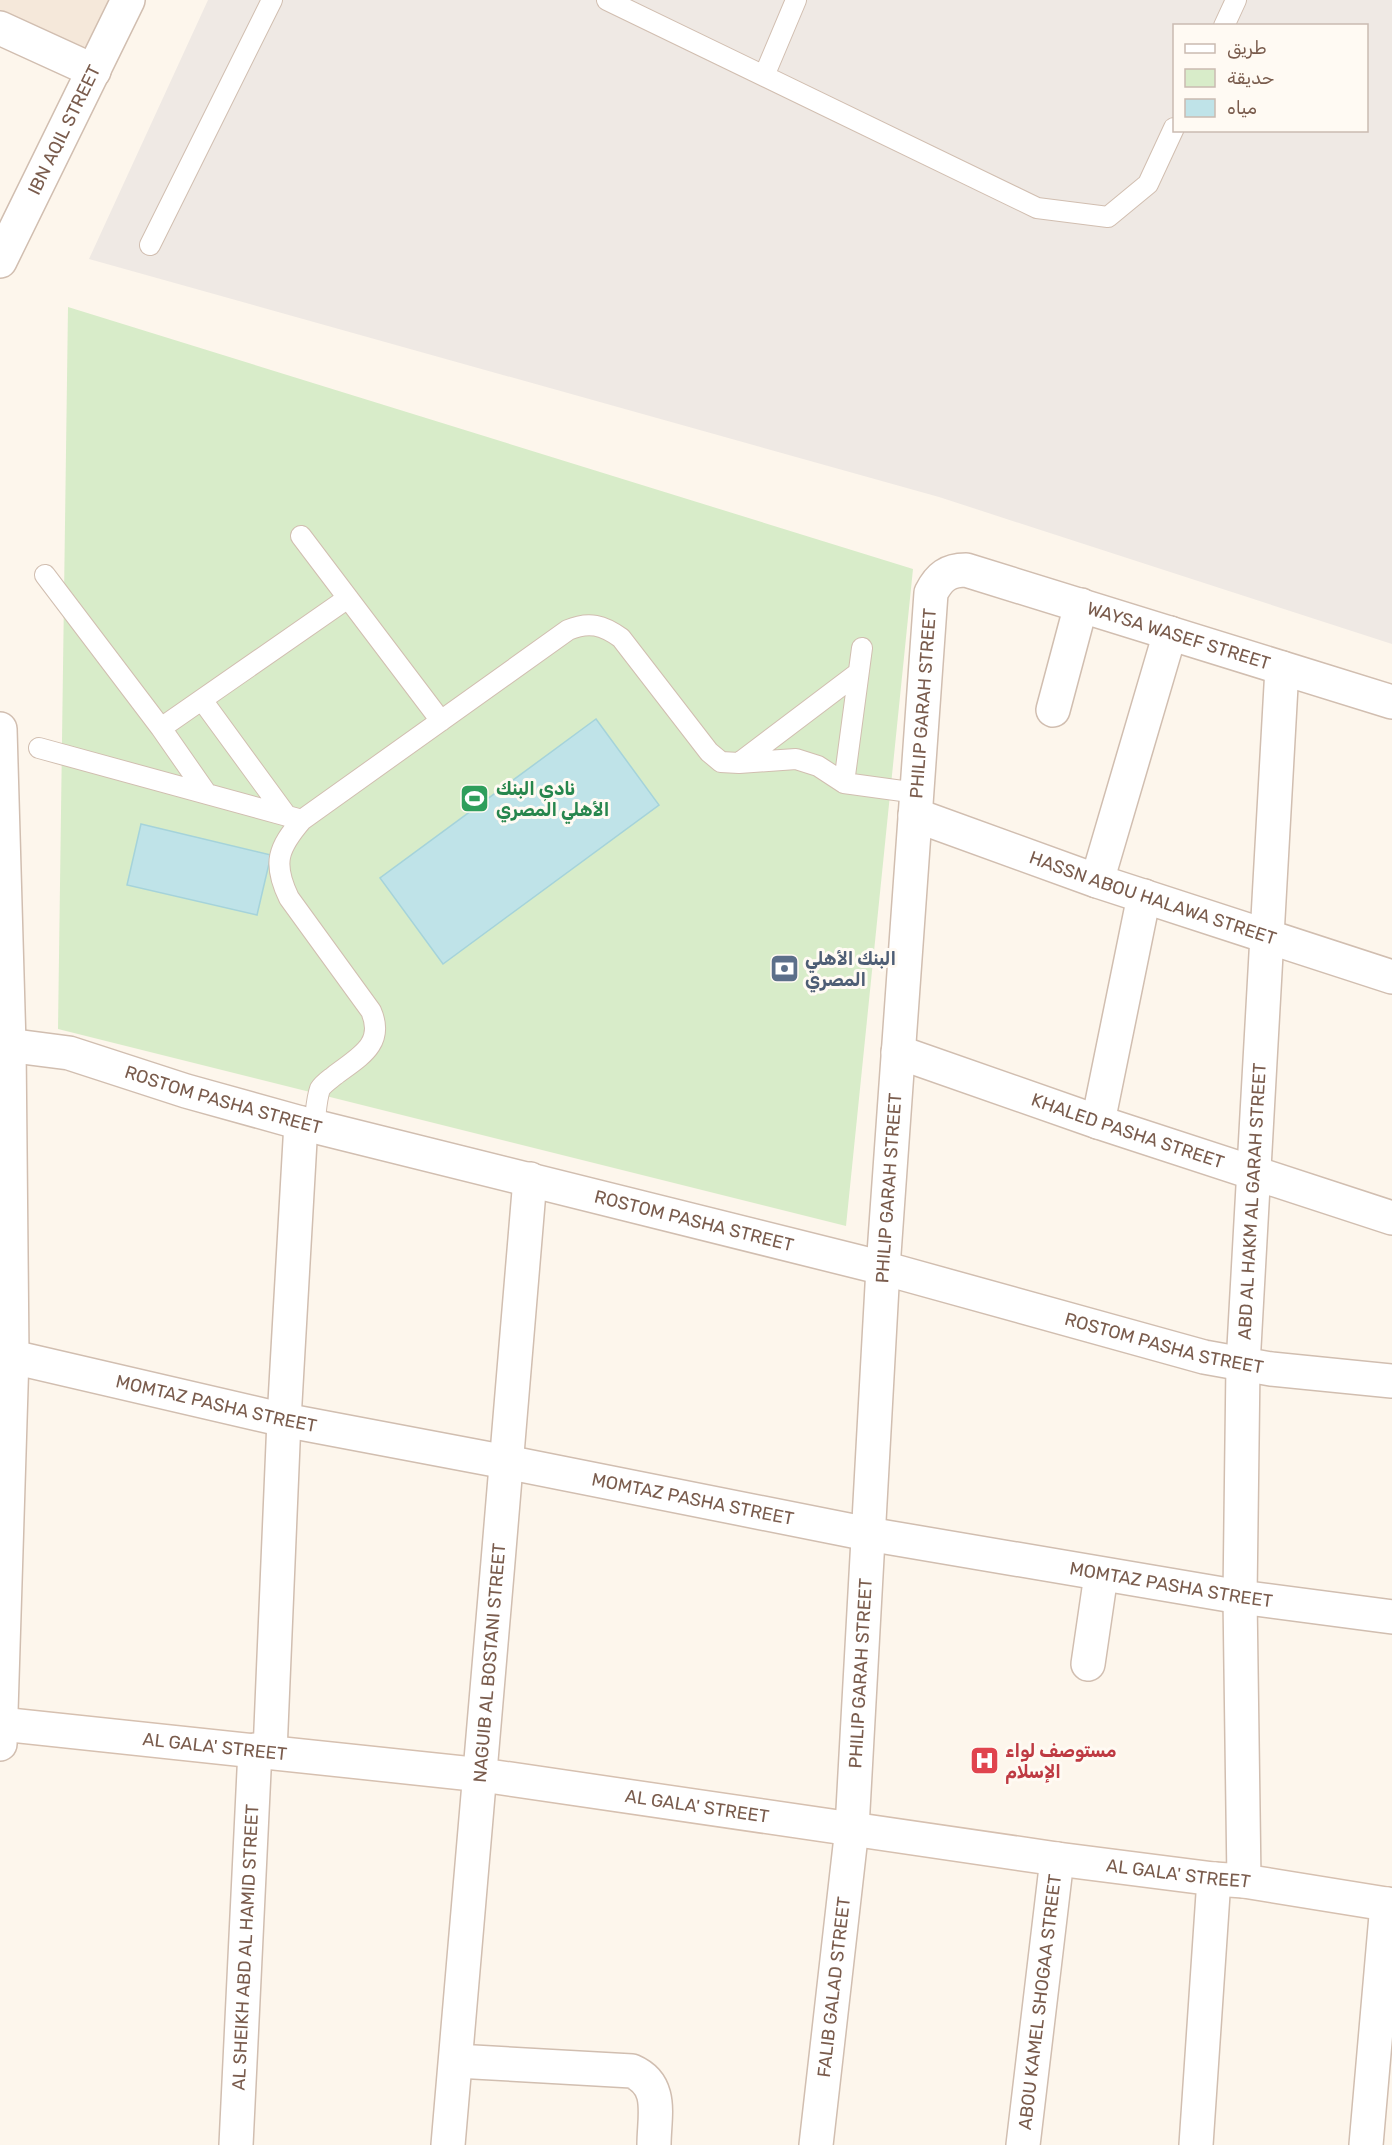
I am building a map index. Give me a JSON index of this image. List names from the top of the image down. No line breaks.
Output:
{"streets":{"street":["IBN AQIL STREET","WAYSA WASEF STREET","PHILIP GARAH STREET","HASSN ABOU HALAWA STREET","ROSTOM PASHA STREET","KHALED PASHA STREET","ABD AL HAKM AL GARAH STREET","MOMTAZ PASHA STREET","NAGUIB AL BOSTANI STREET","AL GALA' STREET","AL SHEIKH ABD AL HAMID STREET","FALIB GALAD STREET","ABOU KAMEL SHOGAA STREET"]},"crossings":[["WAYSA WASEF STREET","PHILIP GARAH STREET"],["WAYSA WASEF STREET","ABD AL HAKM AL GARAH STREET"],["PHILIP GARAH STREET","HASSN ABOU HALAWA STREET"],["PHILIP GARAH STREET","ROSTOM PASHA STREET"],["PHILIP GARAH STREET","KHALED PASHA STREET"],["PHILIP GARAH STREET","MOMTAZ PASHA STREET"],["PHILIP GARAH STREET","AL GALA' STREET"],["PHILIP GARAH STREET","FALIB GALAD STREET"],["HASSN ABOU HALAWA STREET","ABD AL HAKM AL GARAH STREET"],["ROSTOM PASHA STREET","ABD AL HAKM AL GARAH STREET"],["ROSTOM PASHA STREET","NAGUIB AL BOSTANI STREET"],["ROSTOM PASHA STREET","AL SHEIKH ABD AL HAMID STREET"],["KHALED PASHA STREET","ABD AL HAKM AL GARAH STREET"],["ABD AL HAKM AL GARAH STREET","MOMTAZ PASHA STREET"],["ABD AL HAKM AL GARAH STREET","AL GALA' STREET"],["MOMTAZ PASHA STREET","NAGUIB AL BOSTANI STREET"],["MOMTAZ PASHA STREET","AL SHEIKH ABD AL HAMID STREET"],["NAGUIB AL BOSTANI STREET","AL GALA' STREET"],["AL GALA' STREET","AL SHEIKH ABD AL HAMID STREET"],["AL GALA' STREET","FALIB GALAD STREET"],["AL GALA' STREET","ABOU KAMEL SHOGAA STREET"]],"places":{"sports":["نادي البنك الأهلي المصري"],"bank":["البنك الأهلي المصري"],"hospital":["مستوصف لواء الإسلام"]},"legend":["طريق","حديقة","مياه"]}
